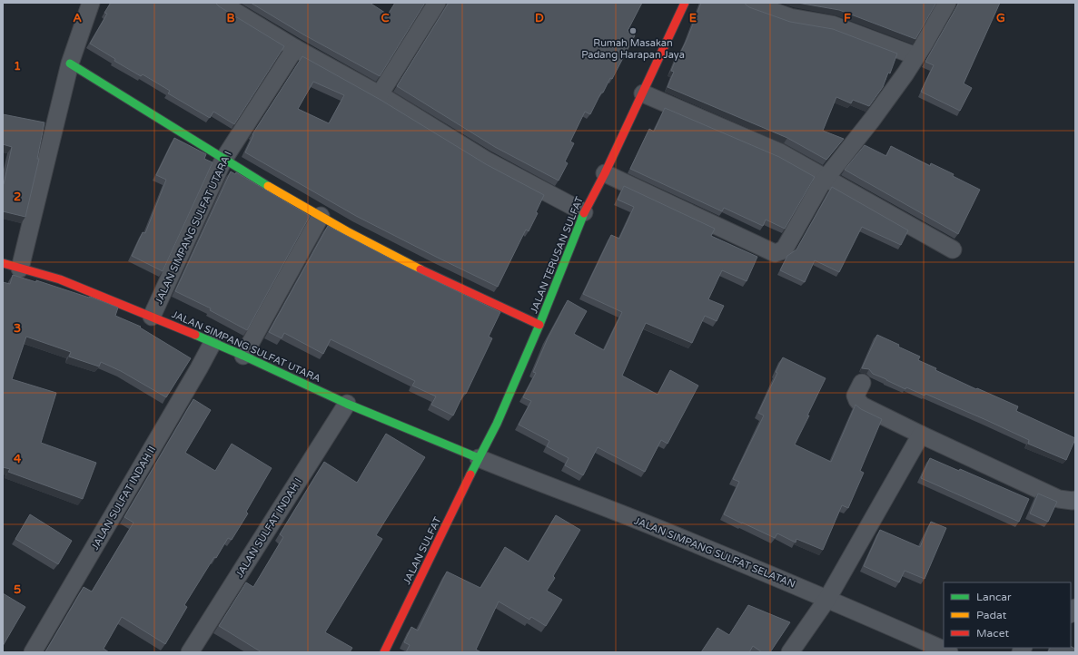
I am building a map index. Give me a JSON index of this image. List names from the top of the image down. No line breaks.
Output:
{"streets":{"street":["JALAN SIMPANG SULFAT UTARA I","JALAN TERUSAN SULFAT","JALAN SIMPANG SULFAT UTARA","JALAN SULFAT INDAH II","JALAN SULFAT INDAH I","JALAN SULFAT","JALAN SIMPANG SULFAT SELATAN"]},"crossings":[["JALAN SIMPANG SULFAT UTARA I","JALAN SIMPANG SULFAT UTARA"],["JALAN TERUSAN SULFAT","JALAN SIMPANG SULFAT UTARA"],["JALAN TERUSAN SULFAT","JALAN SULFAT"],["JALAN TERUSAN SULFAT","JALAN SIMPANG SULFAT SELATAN"],["JALAN SIMPANG SULFAT UTARA","JALAN SULFAT INDAH II"],["JALAN SIMPANG SULFAT UTARA","JALAN SULFAT INDAH I"],["JALAN SIMPANG SULFAT UTARA","JALAN SULFAT"],["JALAN SIMPANG SULFAT UTARA","JALAN SIMPANG SULFAT SELATAN"],["JALAN SULFAT","JALAN SIMPANG SULFAT SELATAN"]],"places":["Rumah Masakan Padang Harapan Jaya"],"legend":["Lancar","Padat","Macet"],"grid":{"columns":["A","B","C","D","E","F","G"],"rows":["1","2","3","4","5"]}}
